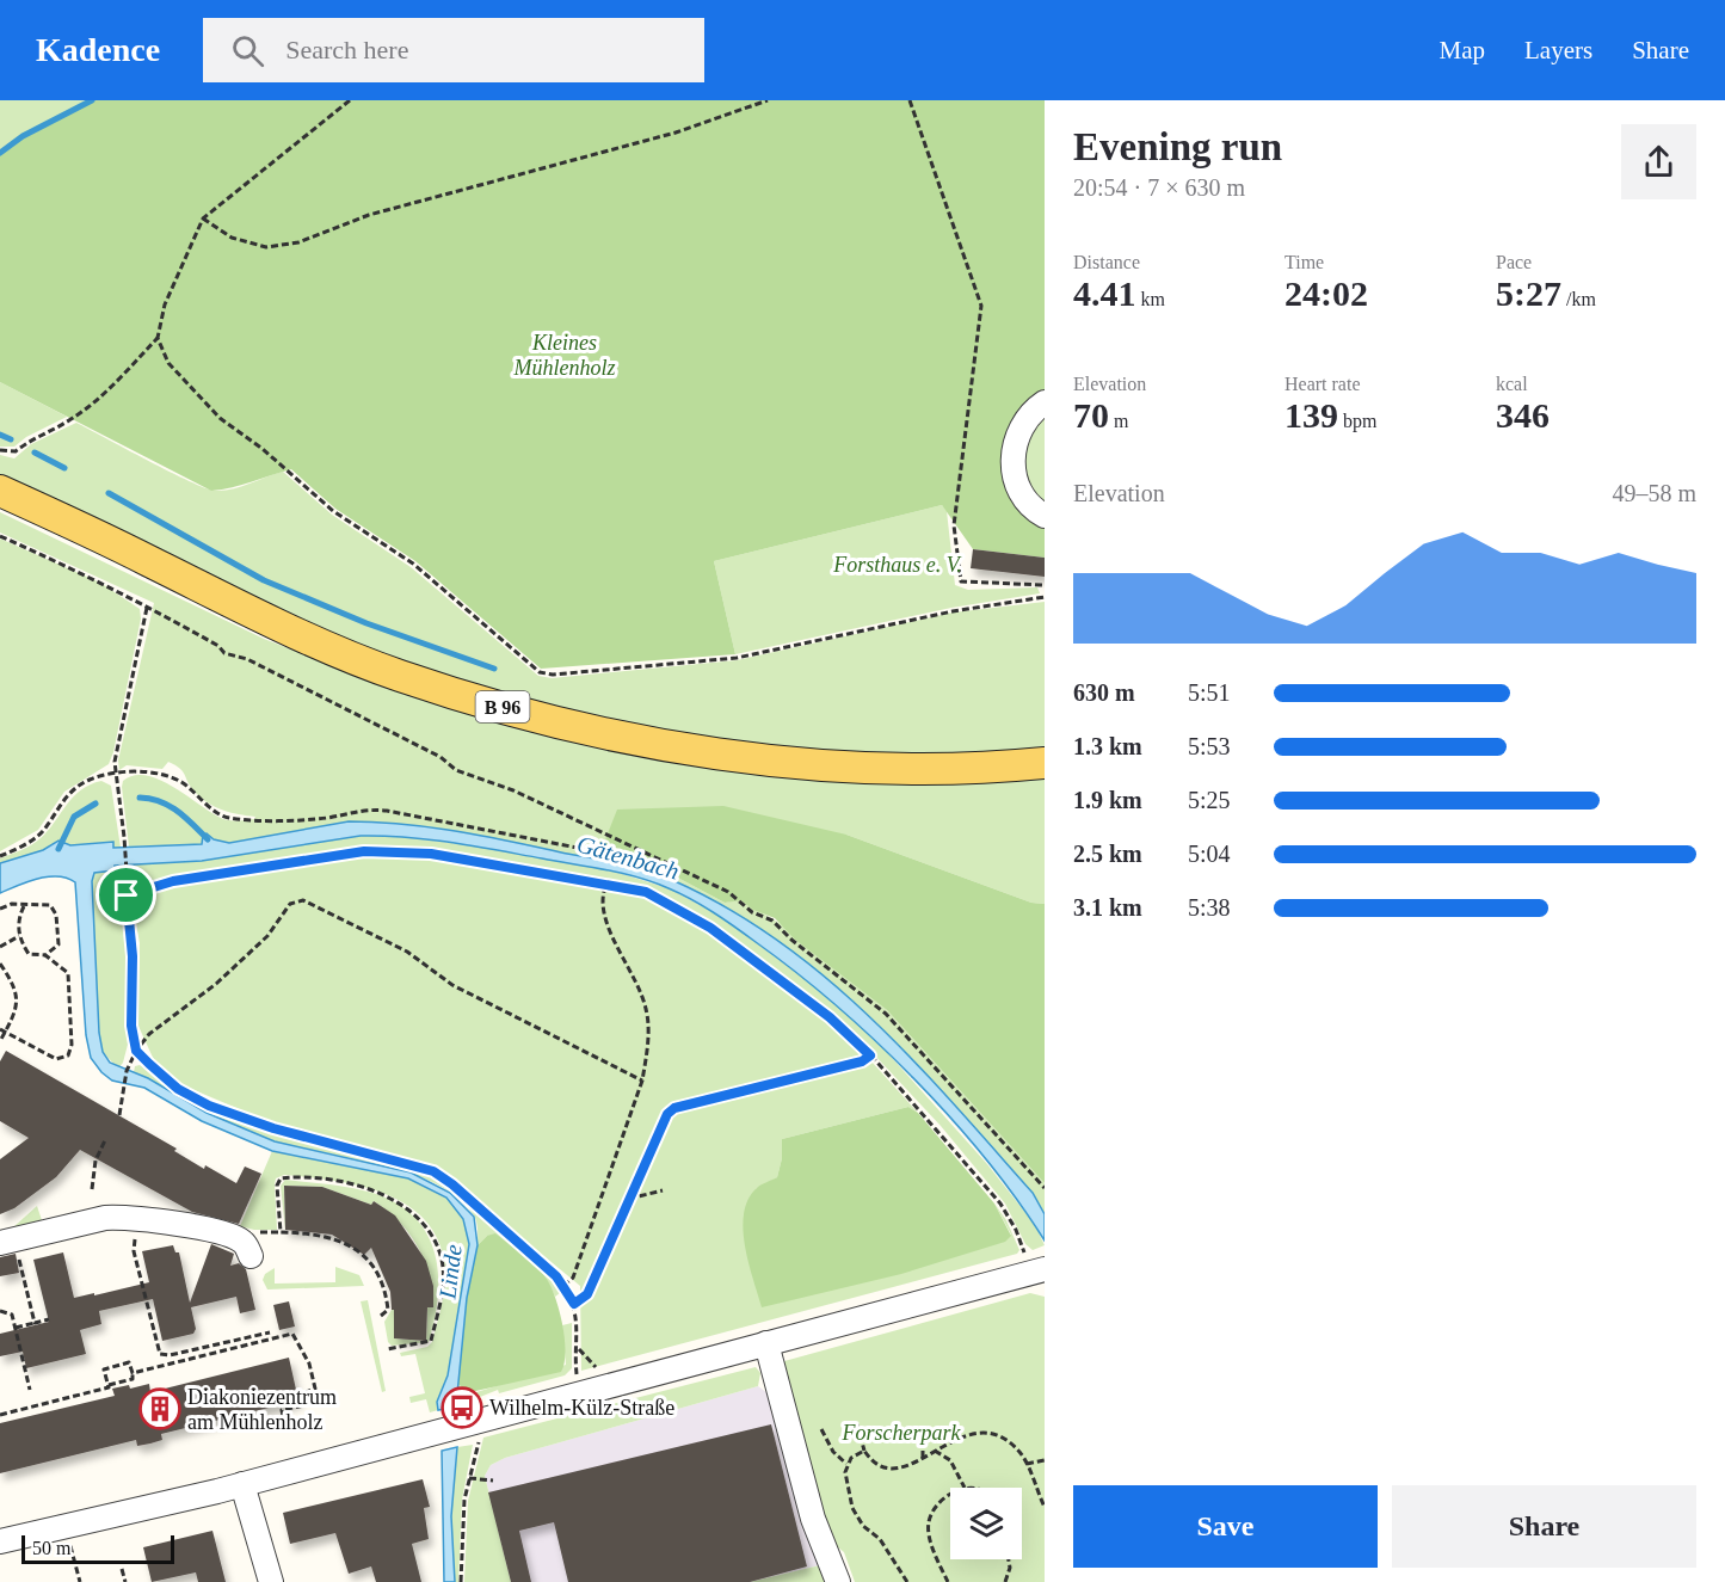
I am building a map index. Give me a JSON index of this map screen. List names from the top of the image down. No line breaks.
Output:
{"streets":{"main road":["B 96"]},"water":["Gätenbach","Linde"],"parks":["Kleines Mühlenholz","Forsthaus e. V.","Forscherpark"],"places":{"bus stop":["Wilhelm-Külz-Straße"],"building":["Diakoniezentrum am Mühlenholz"]},"scale_bar":"50 m","page":{"header":"Kadence","search":"Search here","nav":["Map","Layers","Share"],"heading":["Evening run","20:54 · 7 × 630 m"],"stats":[["Distance","4.41 km"],["Time","24:02"],["Pace","5:27 /km"],["Elevation","70 m"],["Heart rate","139 bpm"],["kcal","346"]],"chart":["Elevation","49–58 m"],"list":[{"name":"630 m","note":"5:51"},{"name":"1.3 km","note":"5:53"},{"name":"1.9 km","note":"5:25"},{"name":"2.5 km","note":"5:04"},{"name":"3.1 km","note":"5:38"}],"buttons":["Save","Share"],"scale":"50 m"}}
